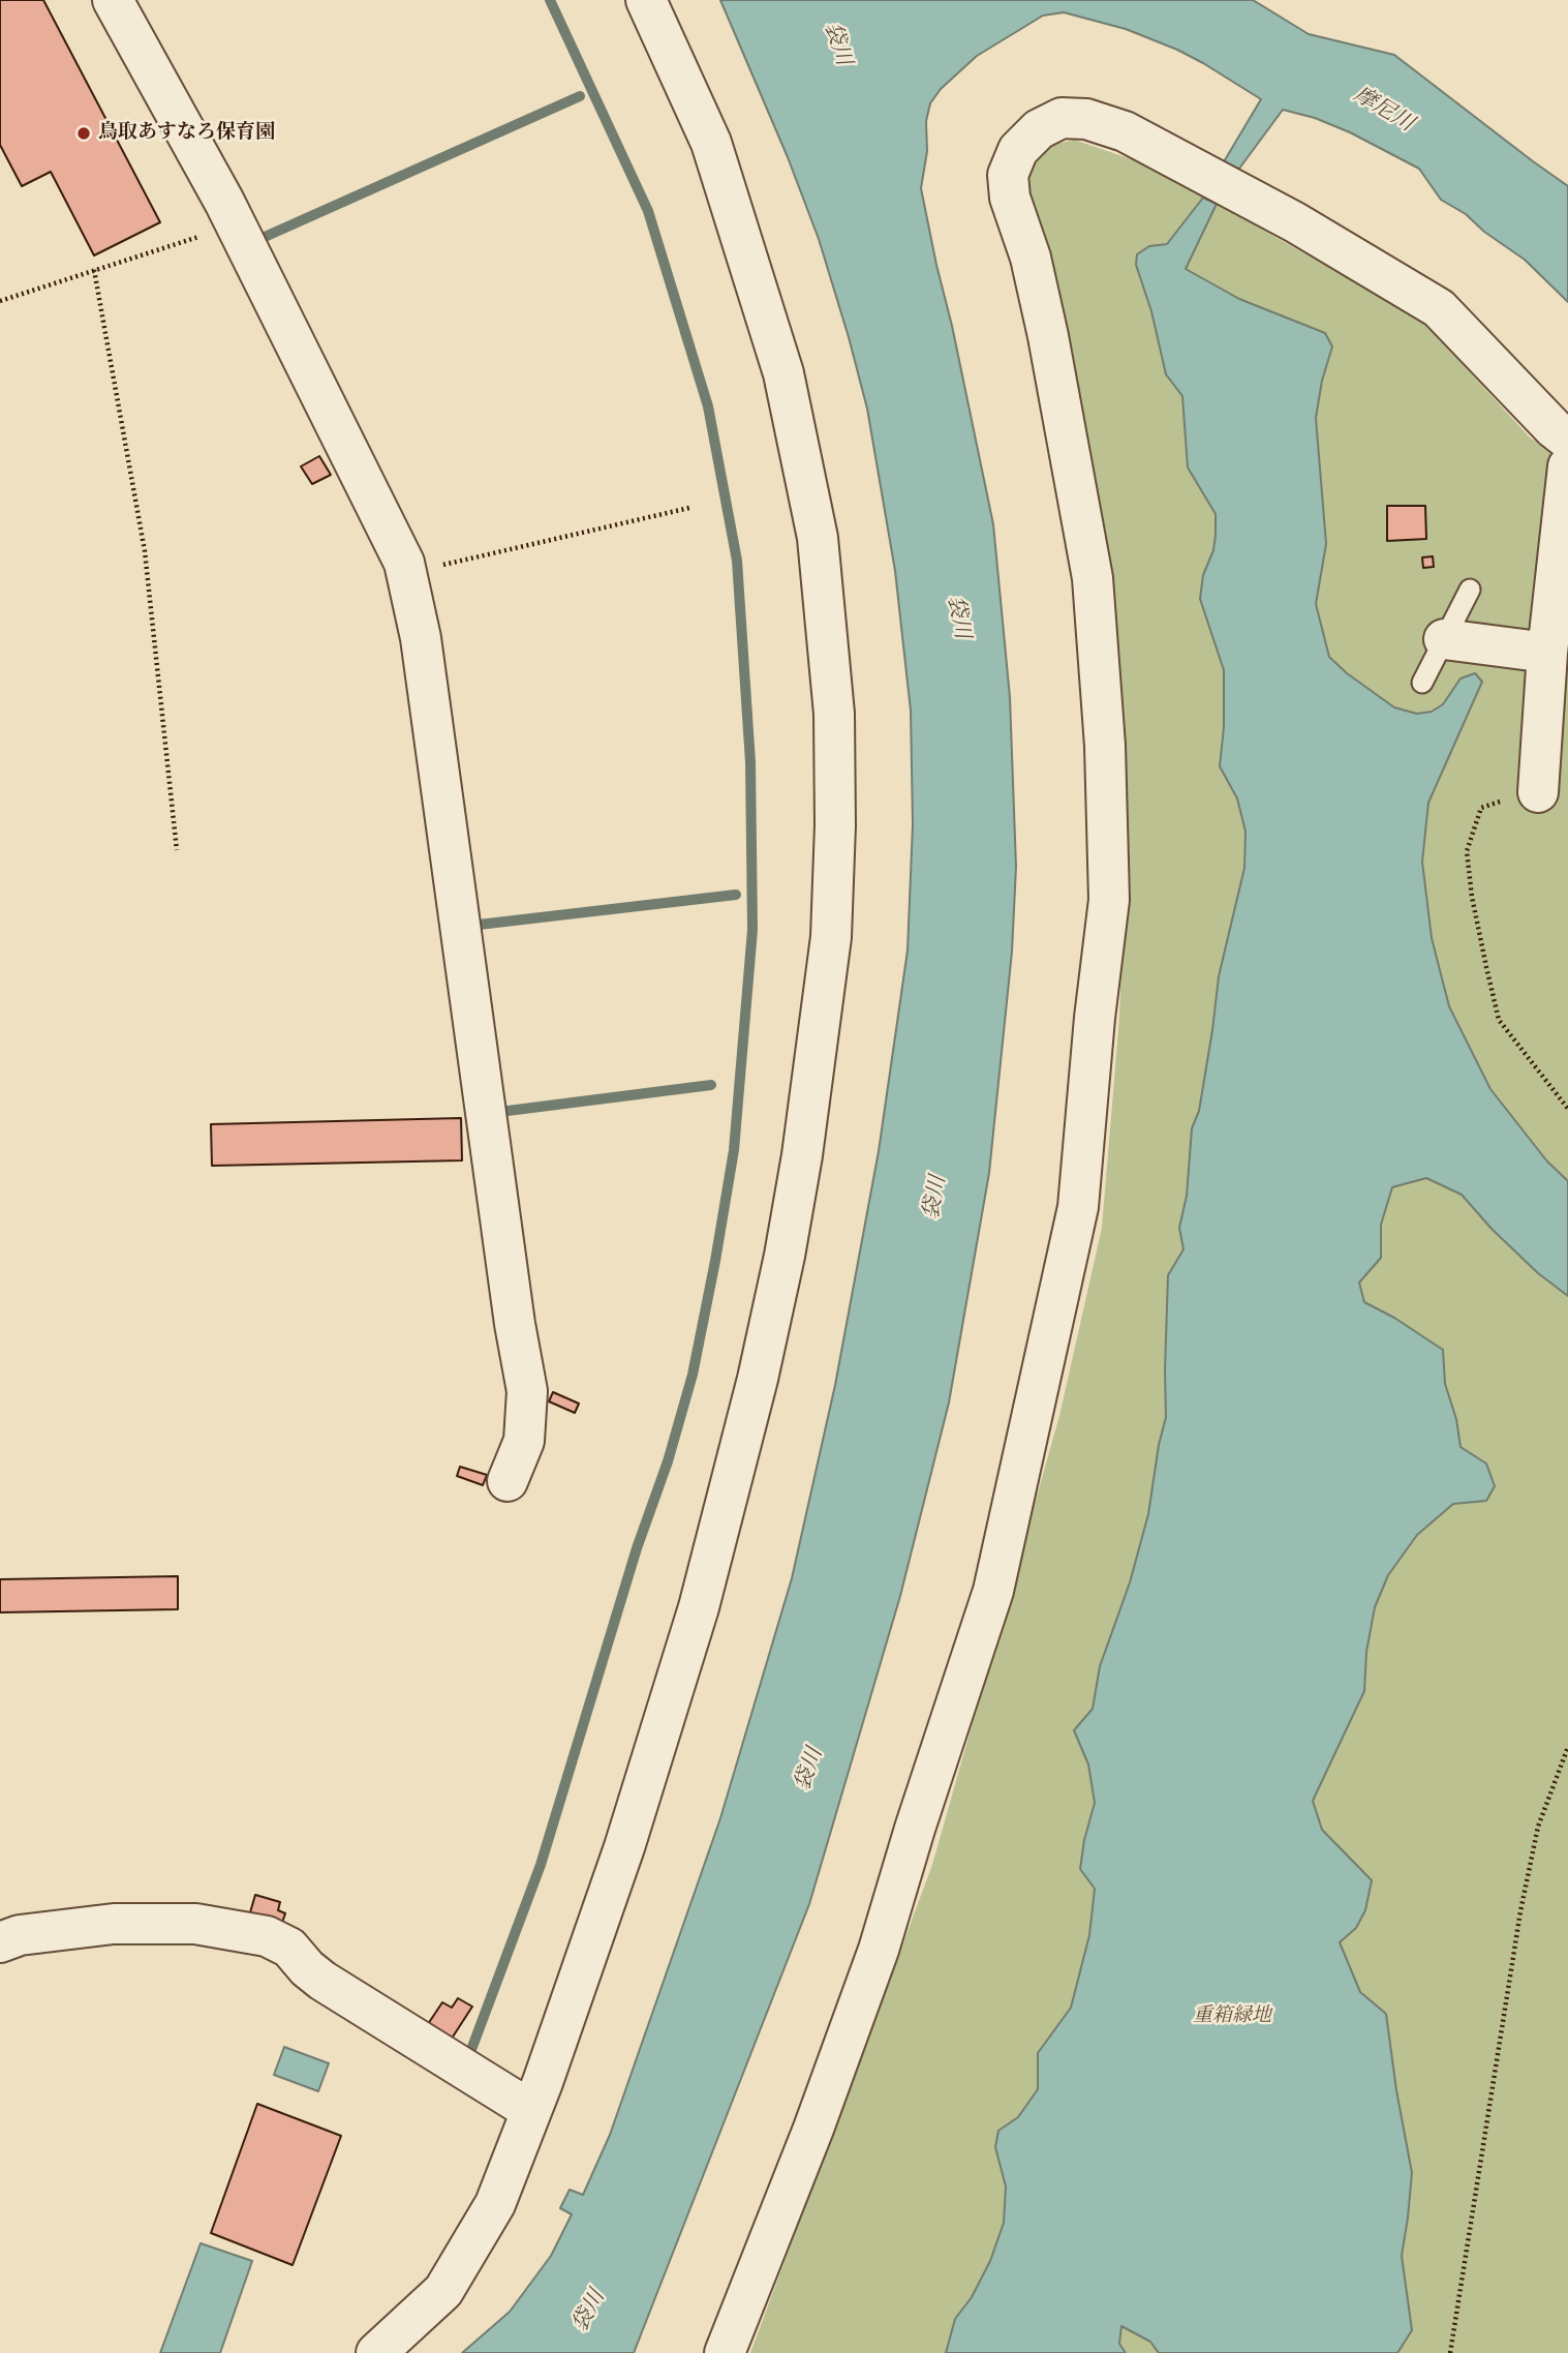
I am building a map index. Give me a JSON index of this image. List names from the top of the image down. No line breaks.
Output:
{"water":["袋川","摩尼川"],"parks":["重箱緑地"],"places":["鳥取あすなろ保育園"]}
